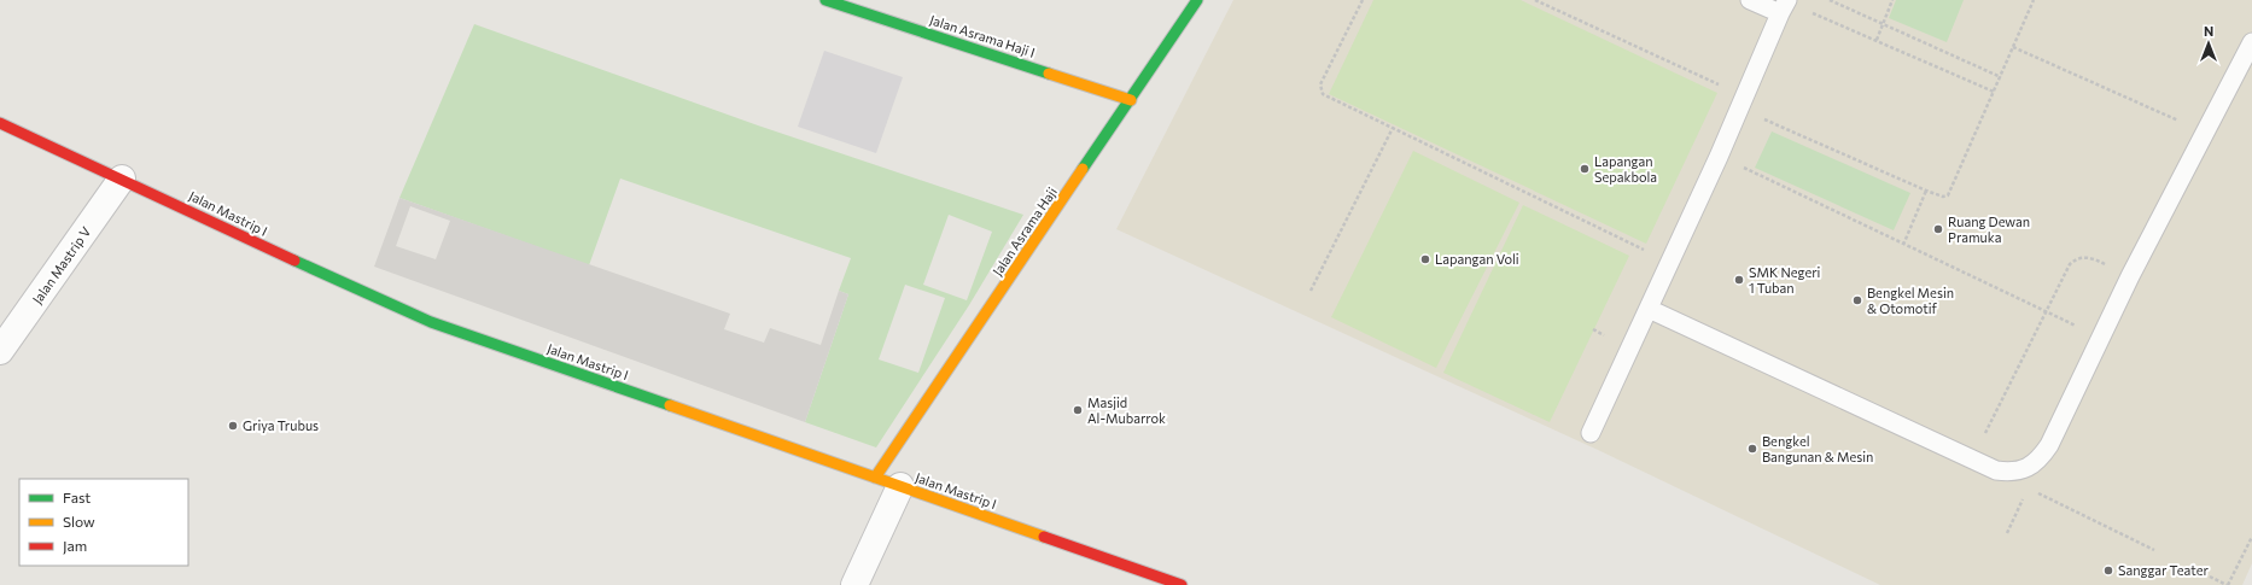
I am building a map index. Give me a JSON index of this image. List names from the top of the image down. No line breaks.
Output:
{"streets":{"street":["Jalan Asrama Haji I","Jalan Mastrip I","Jalan Asrama Haji","Jalan Mastrip V"]},"crossings":[["Jalan Asrama Haji I","Jalan Asrama Haji"],["Jalan Mastrip I","Jalan Asrama Haji"],["Jalan Mastrip I","Jalan Mastrip V"]],"places":["Lapangan Sepakbola","Ruang Dewan Pramuka","Lapangan Voli","SMK Negeri 1 Tuban","Bengkel Mesin & Otomotif","Masjid Al-Mubarrok","Griya Trubus","Bengkel Bangunan & Mesin","Sanggar Teater"],"legend":["Fast","Slow","Jam"],"north":"top"}
